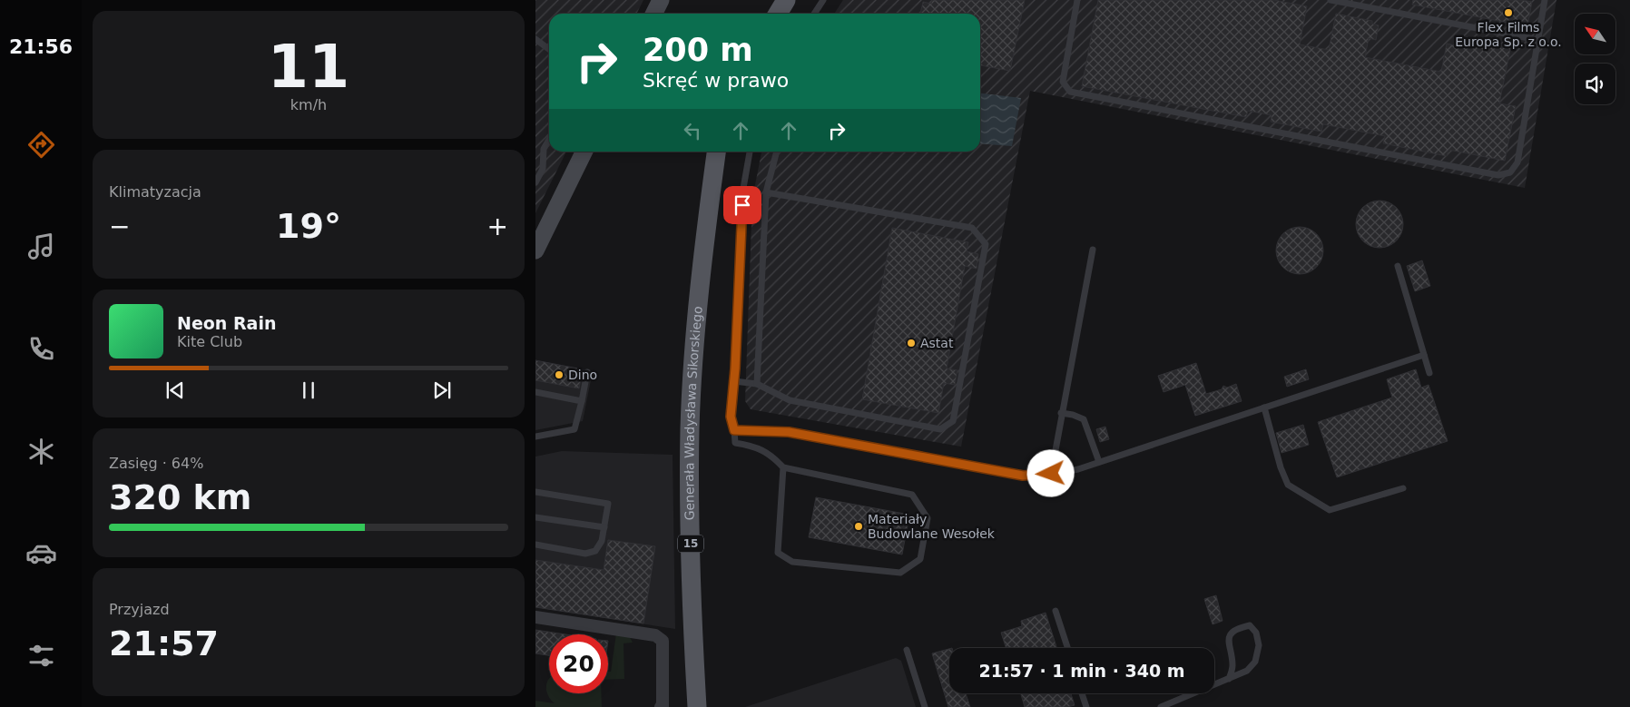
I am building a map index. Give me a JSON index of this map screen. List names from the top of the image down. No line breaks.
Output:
{"streets":{"main road":["Generała Władysława Sikorskiego","15"]},"places":["Flex Films Europa Sp. z o.o.","Astat","Dino","Materiały Budowlane Wesołek"],"north":"top left","page":{"tabs":"21:56","tile":[["11","km/h"],"Klimatyzacja",["Zasięg · 64%","320 km"],["Przyjazd","21:57"]],"turn":["200 m","Skręć w prawo"],"heat":["−","19°","+"],"song":["Neon Rain","Kite Club"],"limit":"20","trip":"21:57 · 1 min · 340 m"}}
